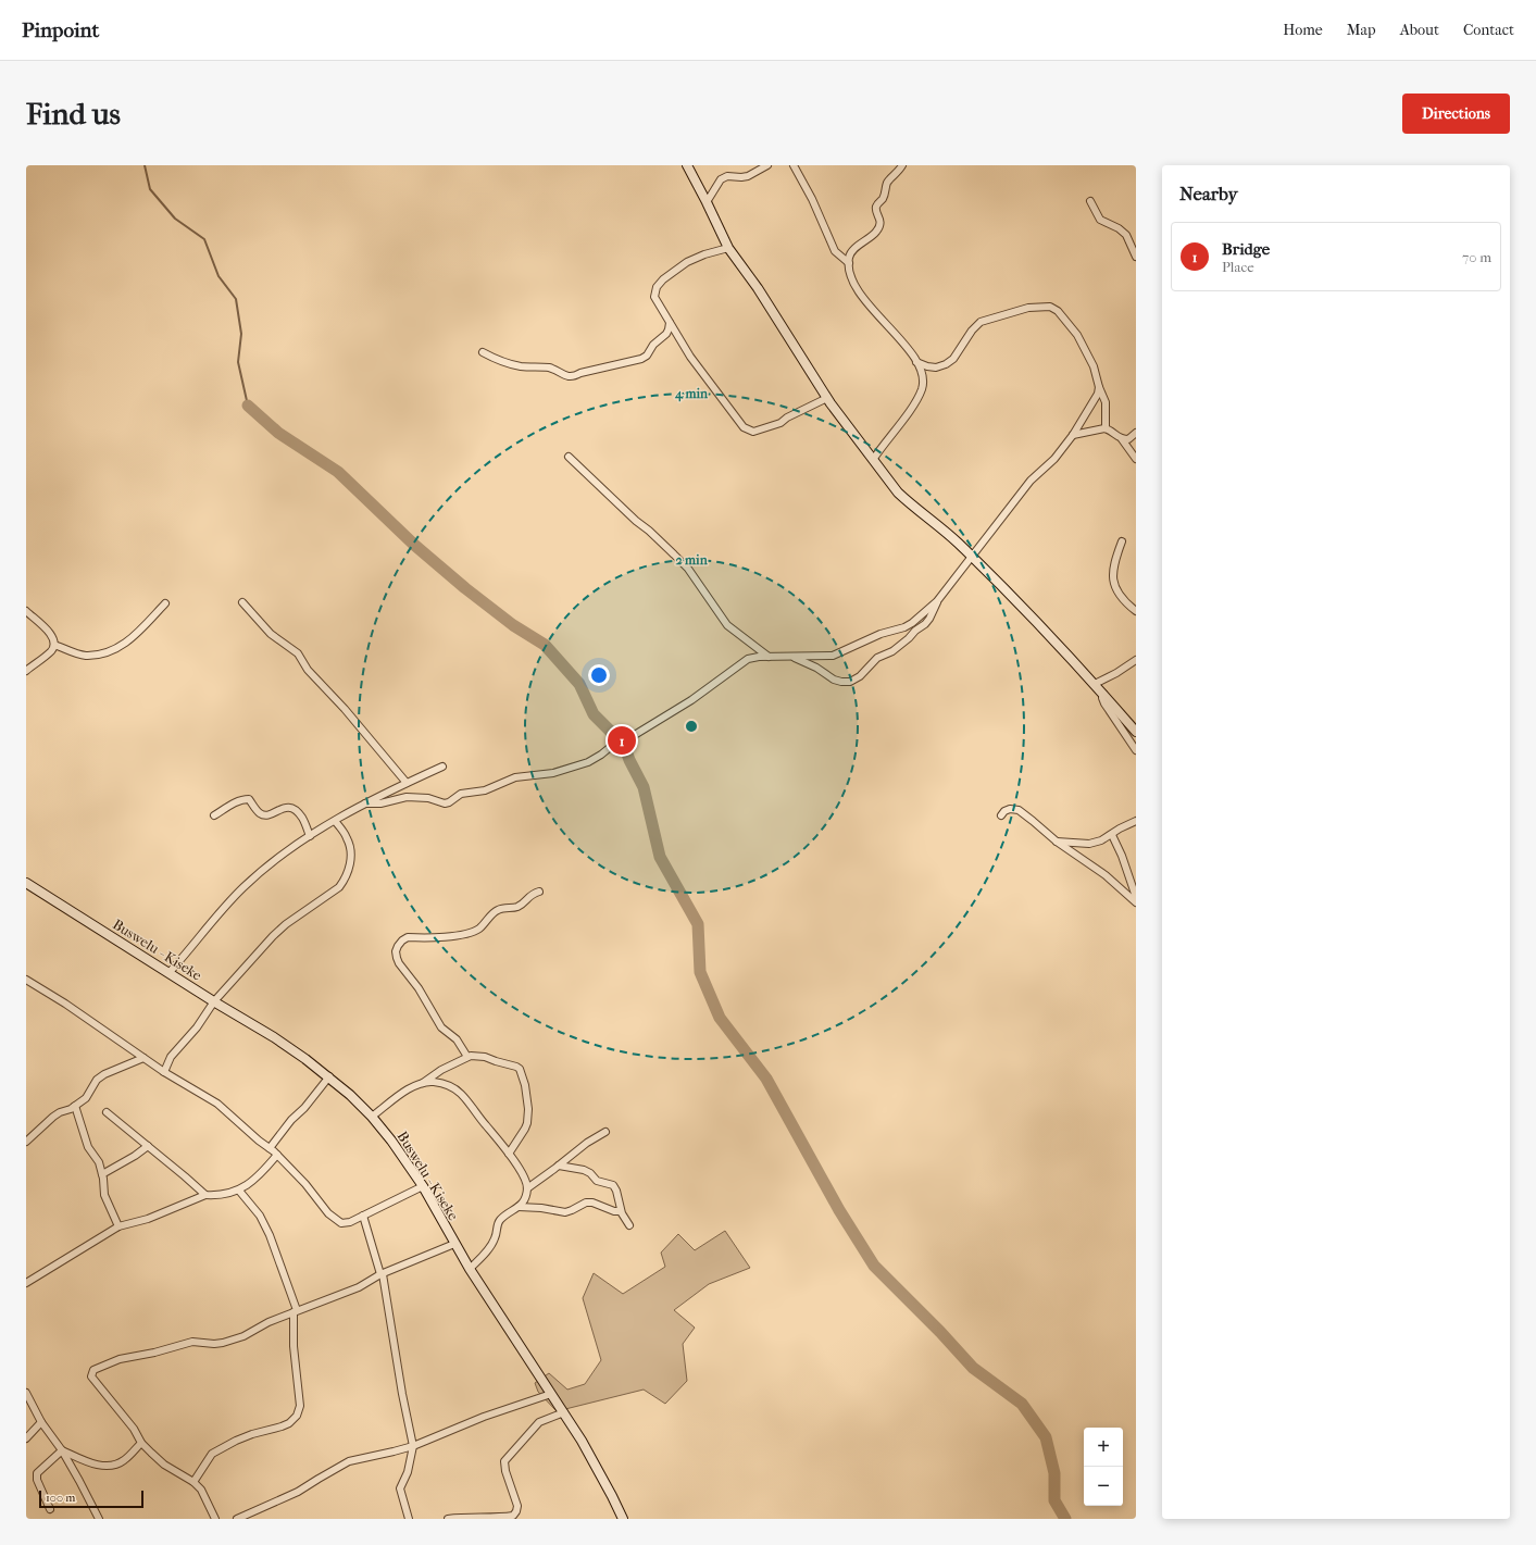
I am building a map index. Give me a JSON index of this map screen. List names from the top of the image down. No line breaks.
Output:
{"streets":{"main road":["Buswelu - Kiseke"]},"scale_bar":"100 m","page":{"header":"Pinpoint","nav":["Home","Map","About","Contact"],"buttons":"Directions","title":"Find us","heading":"Nearby","list":[{"mark":"1","name":"Bridge","note":"Place","value":"70 m"}],"pins":"1","map_buttons":["+","−"],"scale":"100 m"},"rings":["4 min","2 min"]}
